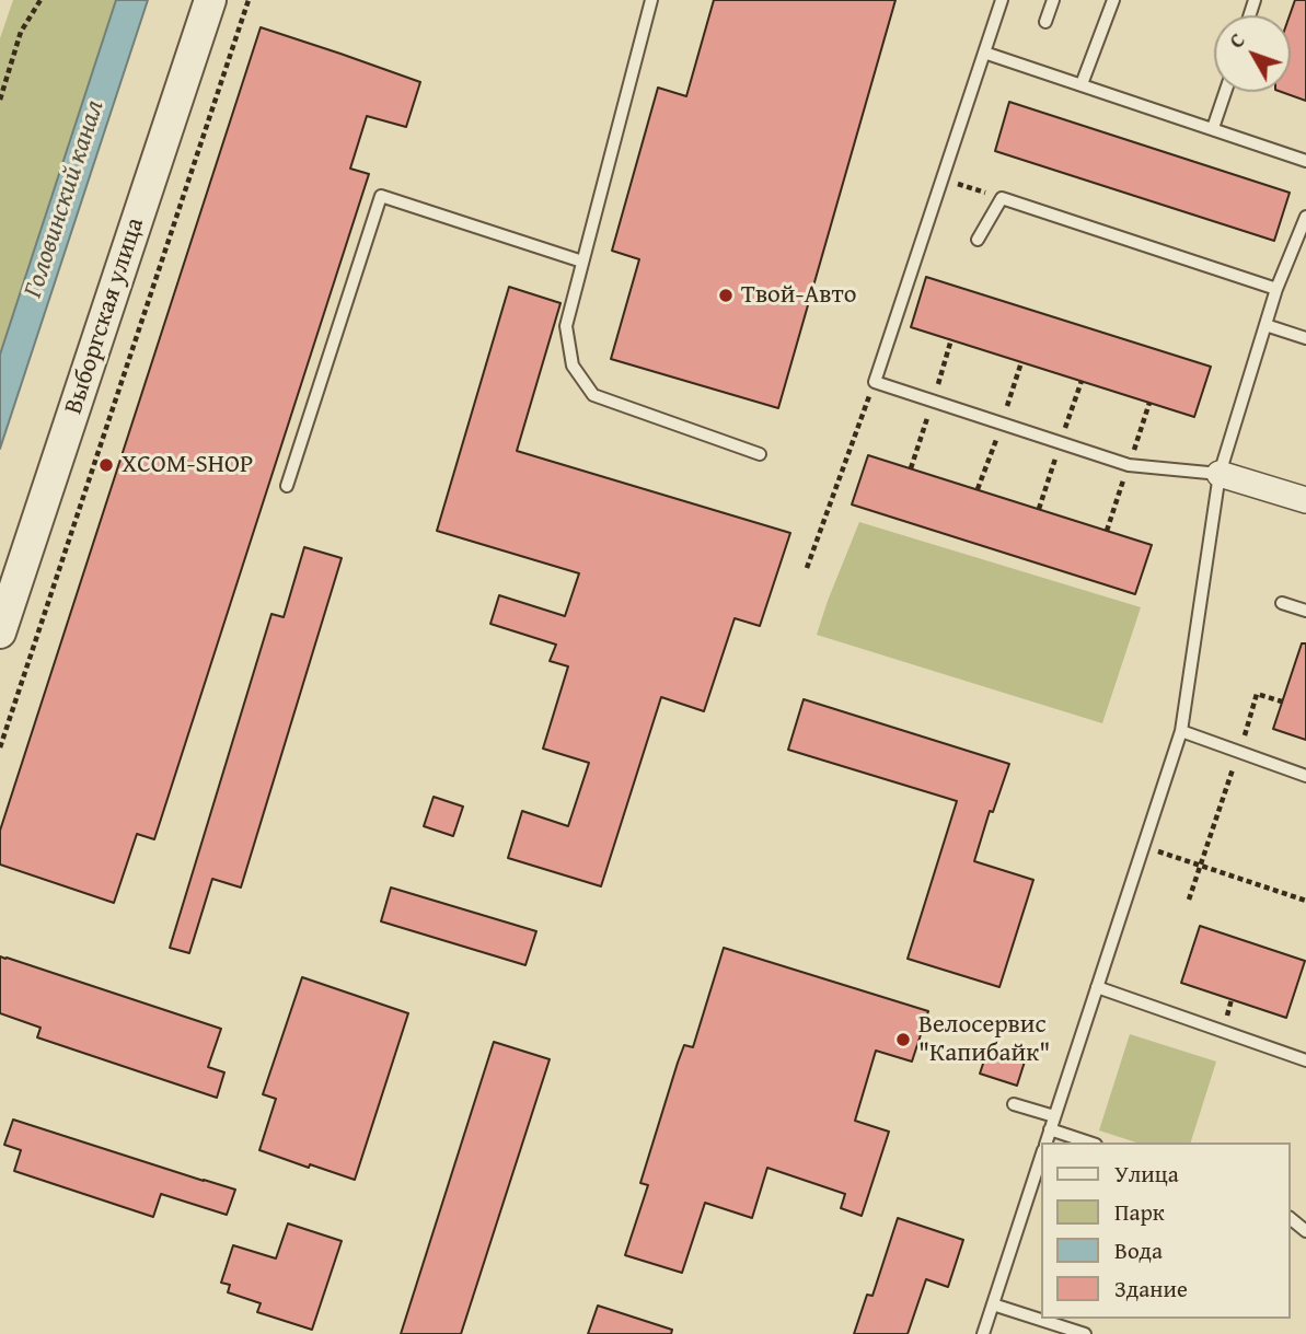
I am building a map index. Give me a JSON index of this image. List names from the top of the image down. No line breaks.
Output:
{"streets":{"street":["Выборгская улица"]},"water":["Головинский канал"],"places":["Твой-Авто","XCOM-SHOP","Велосервис \"Капибайк\""],"legend":["Улица","Парк","Вода","Здание"],"north":"top left"}
